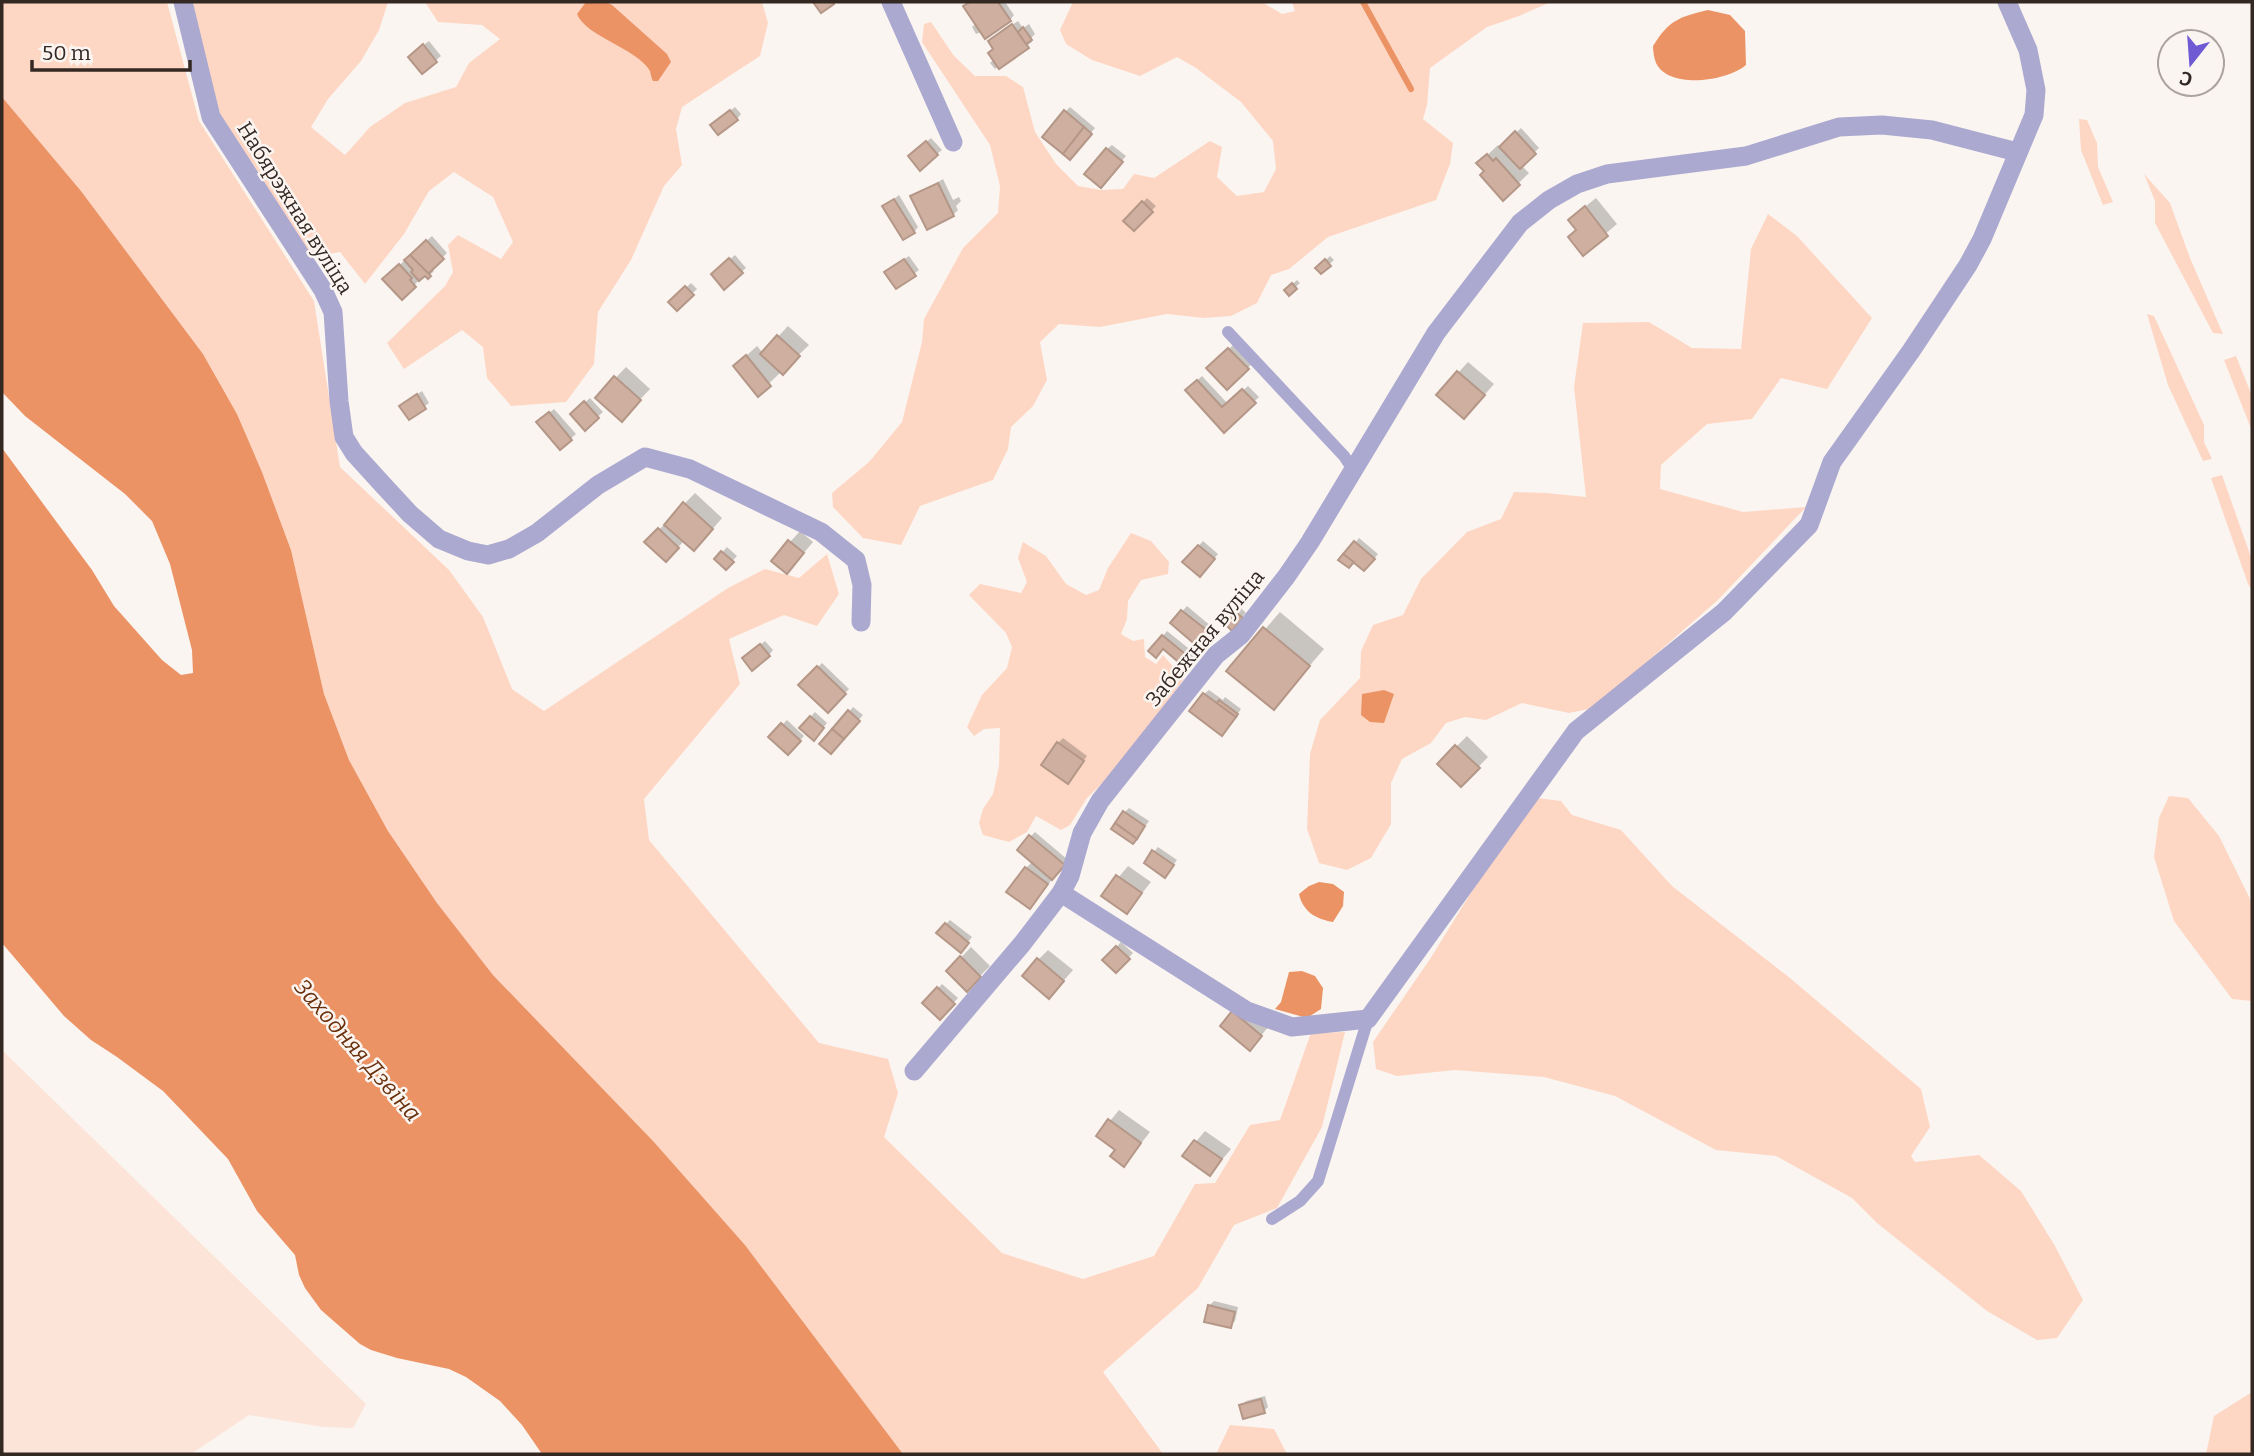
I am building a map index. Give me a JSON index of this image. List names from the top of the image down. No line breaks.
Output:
{"streets":{"street":["Набярэжная вуліца","Забежная вуліца"]},"water":["Заходняя Дзвіна"],"scale_bar":"50 m","north":"bottom"}
